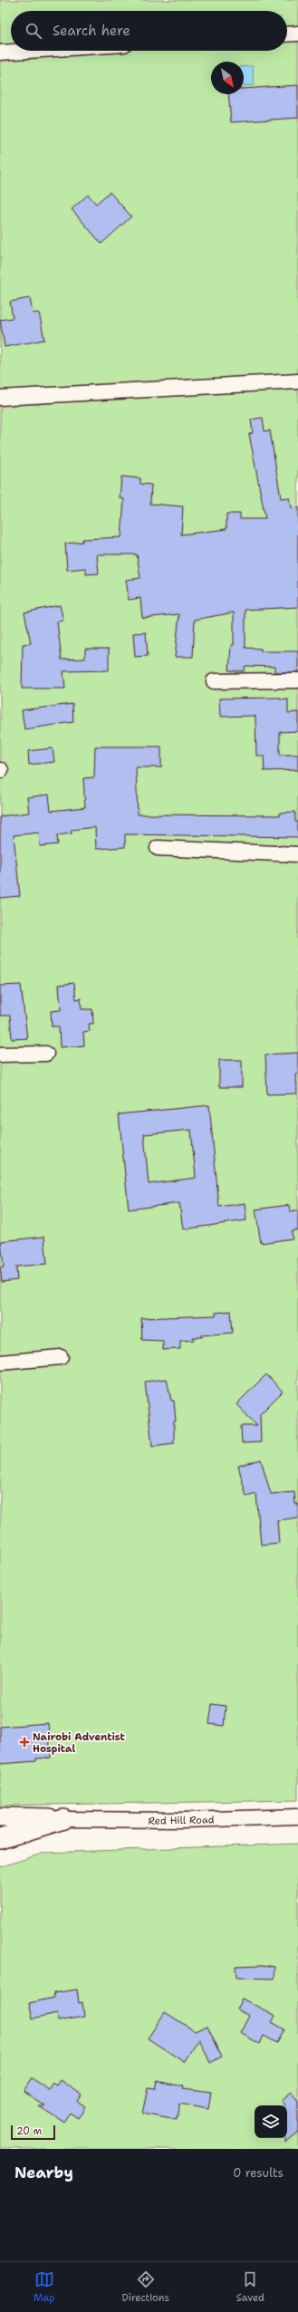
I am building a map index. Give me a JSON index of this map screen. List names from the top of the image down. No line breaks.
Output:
{"streets":{"main road":["Red Hill Road"]},"places":{"health":["Nairobi Adventist Hospital"]},"scale_bar":"20 m","north":"bottom right","page":{"search":"Search here","scale":"20 m","heading":["Nearby","0 results"],"nav":["Map","Directions","Saved"]}}
